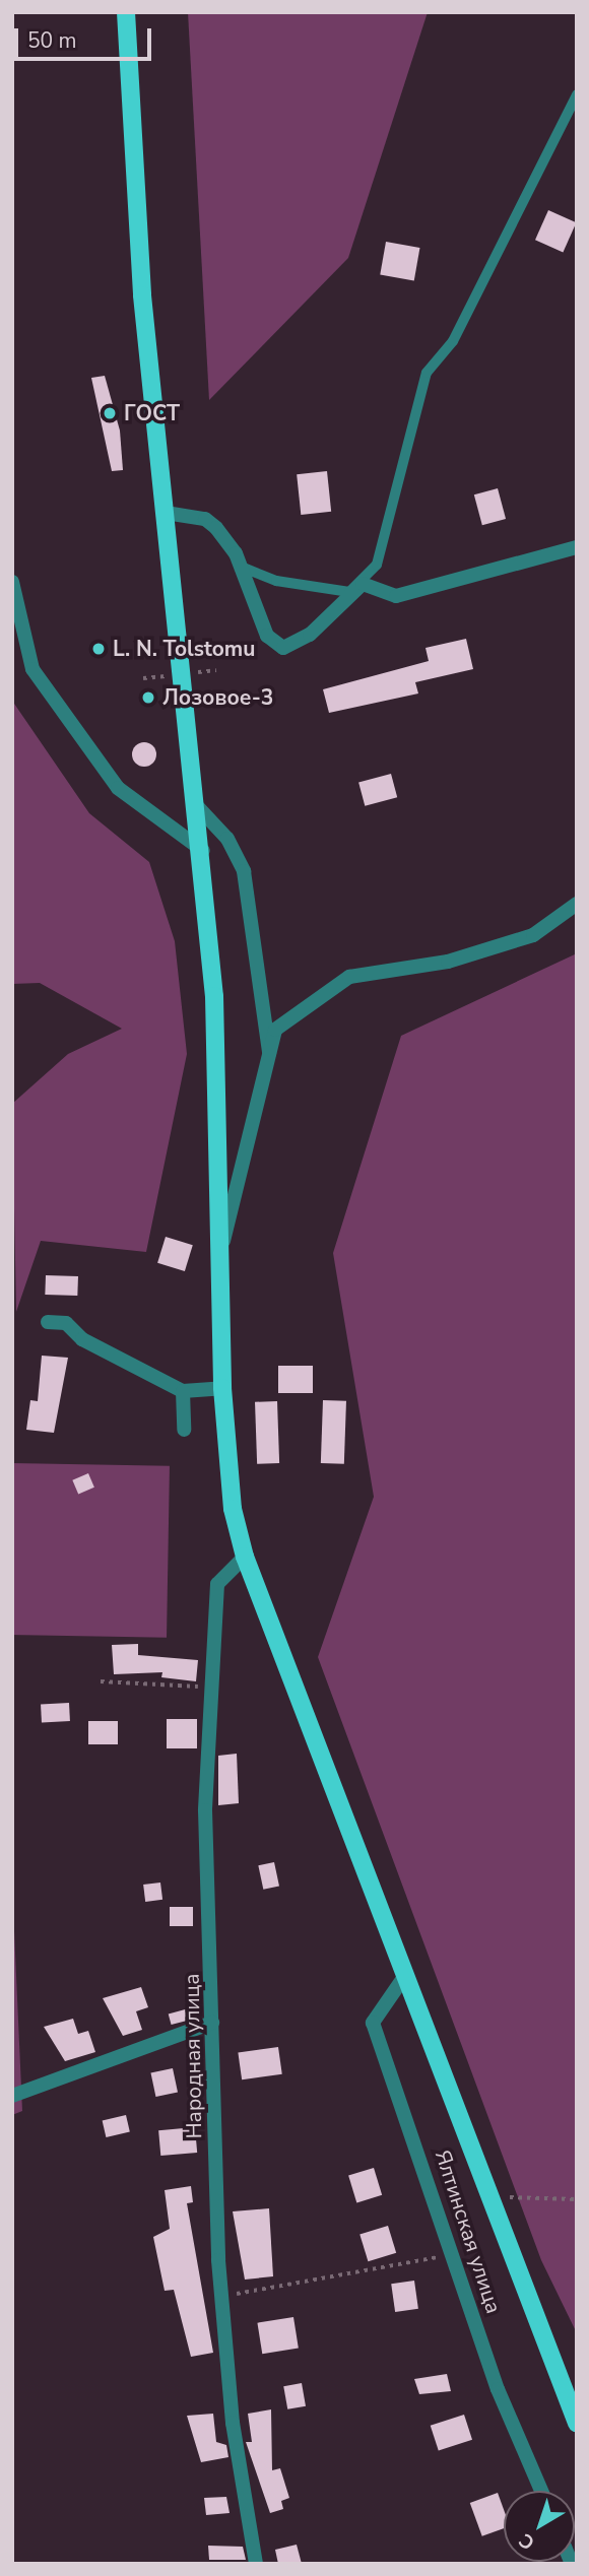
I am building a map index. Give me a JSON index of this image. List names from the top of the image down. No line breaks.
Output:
{"streets":{"street":["Народная улица","Ялтинская улица"]},"places":["ГОСТ","L. N. Tolstomu","Лозовое-3"],"scale_bar":"50 m","north":"bottom left"}
